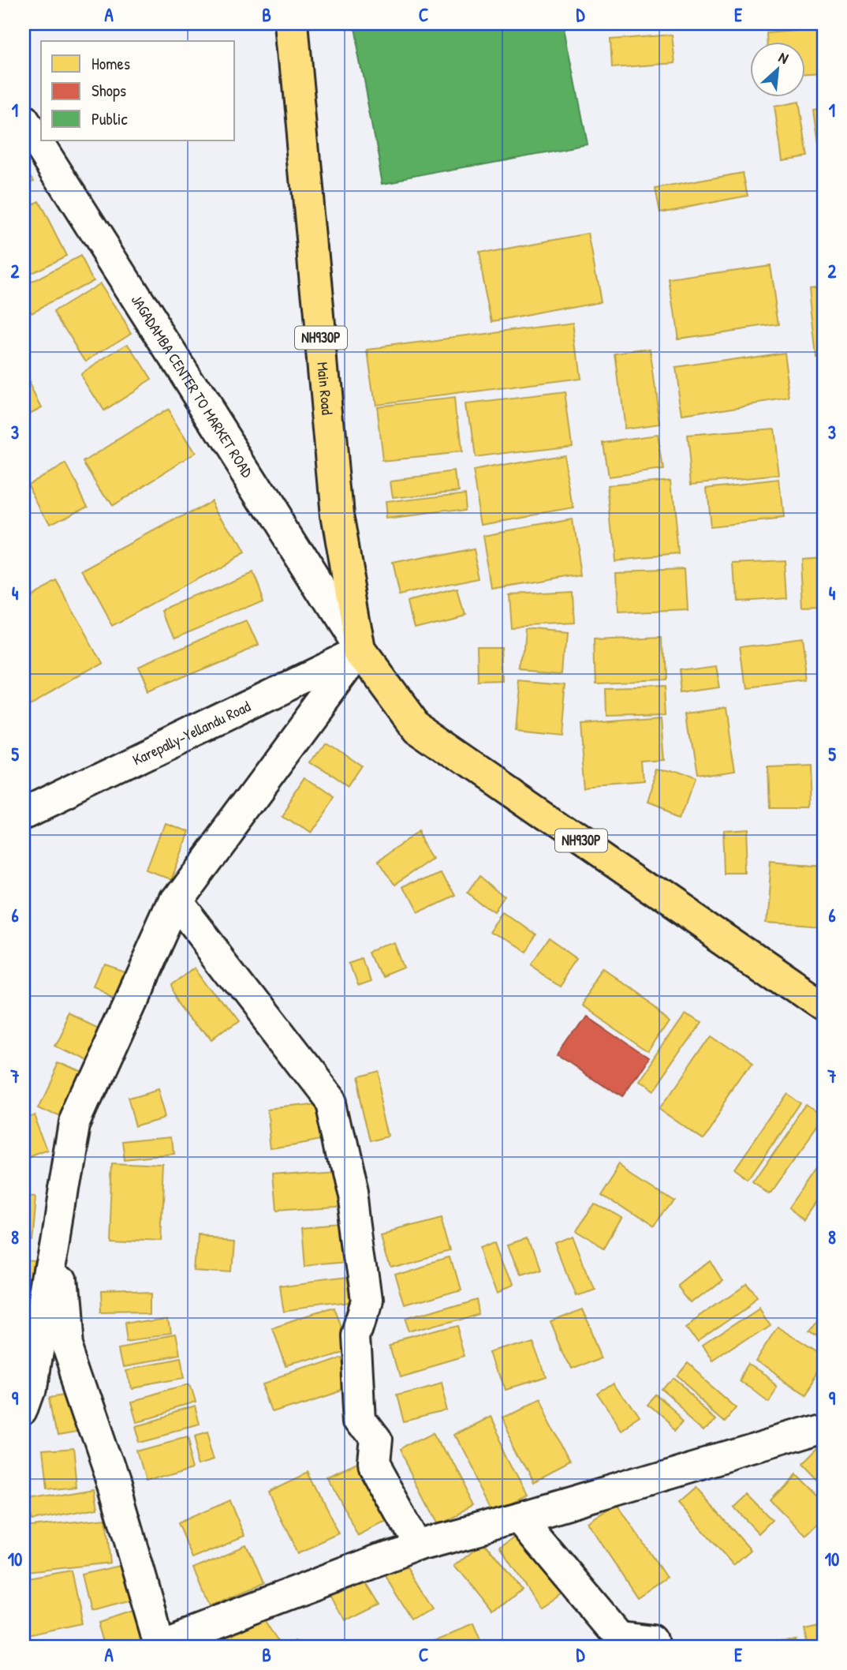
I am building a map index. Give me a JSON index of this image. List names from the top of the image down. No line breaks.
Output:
{"streets":{"highway":["NH930P","Main Road"],"street":["JAGADAMBA CENTER TO MARKET ROAD","Karepally-Yellandu Road"]},"crossings":[["NH930P","JAGADAMBA CENTER TO MARKET ROAD"],["NH930P","Main Road"],["NH930P","Karepally-Yellandu Road"],["JAGADAMBA CENTER TO MARKET ROAD","Main Road"],["JAGADAMBA CENTER TO MARKET ROAD","Karepally-Yellandu Road"],["Main Road","Karepally-Yellandu Road"]],"legend":["Homes","Shops","Public"],"north":"top right","grid":{"columns":["A","B","C","D","E"],"rows":["1","2","3","4","5","6","7","8","9","10"]}}
